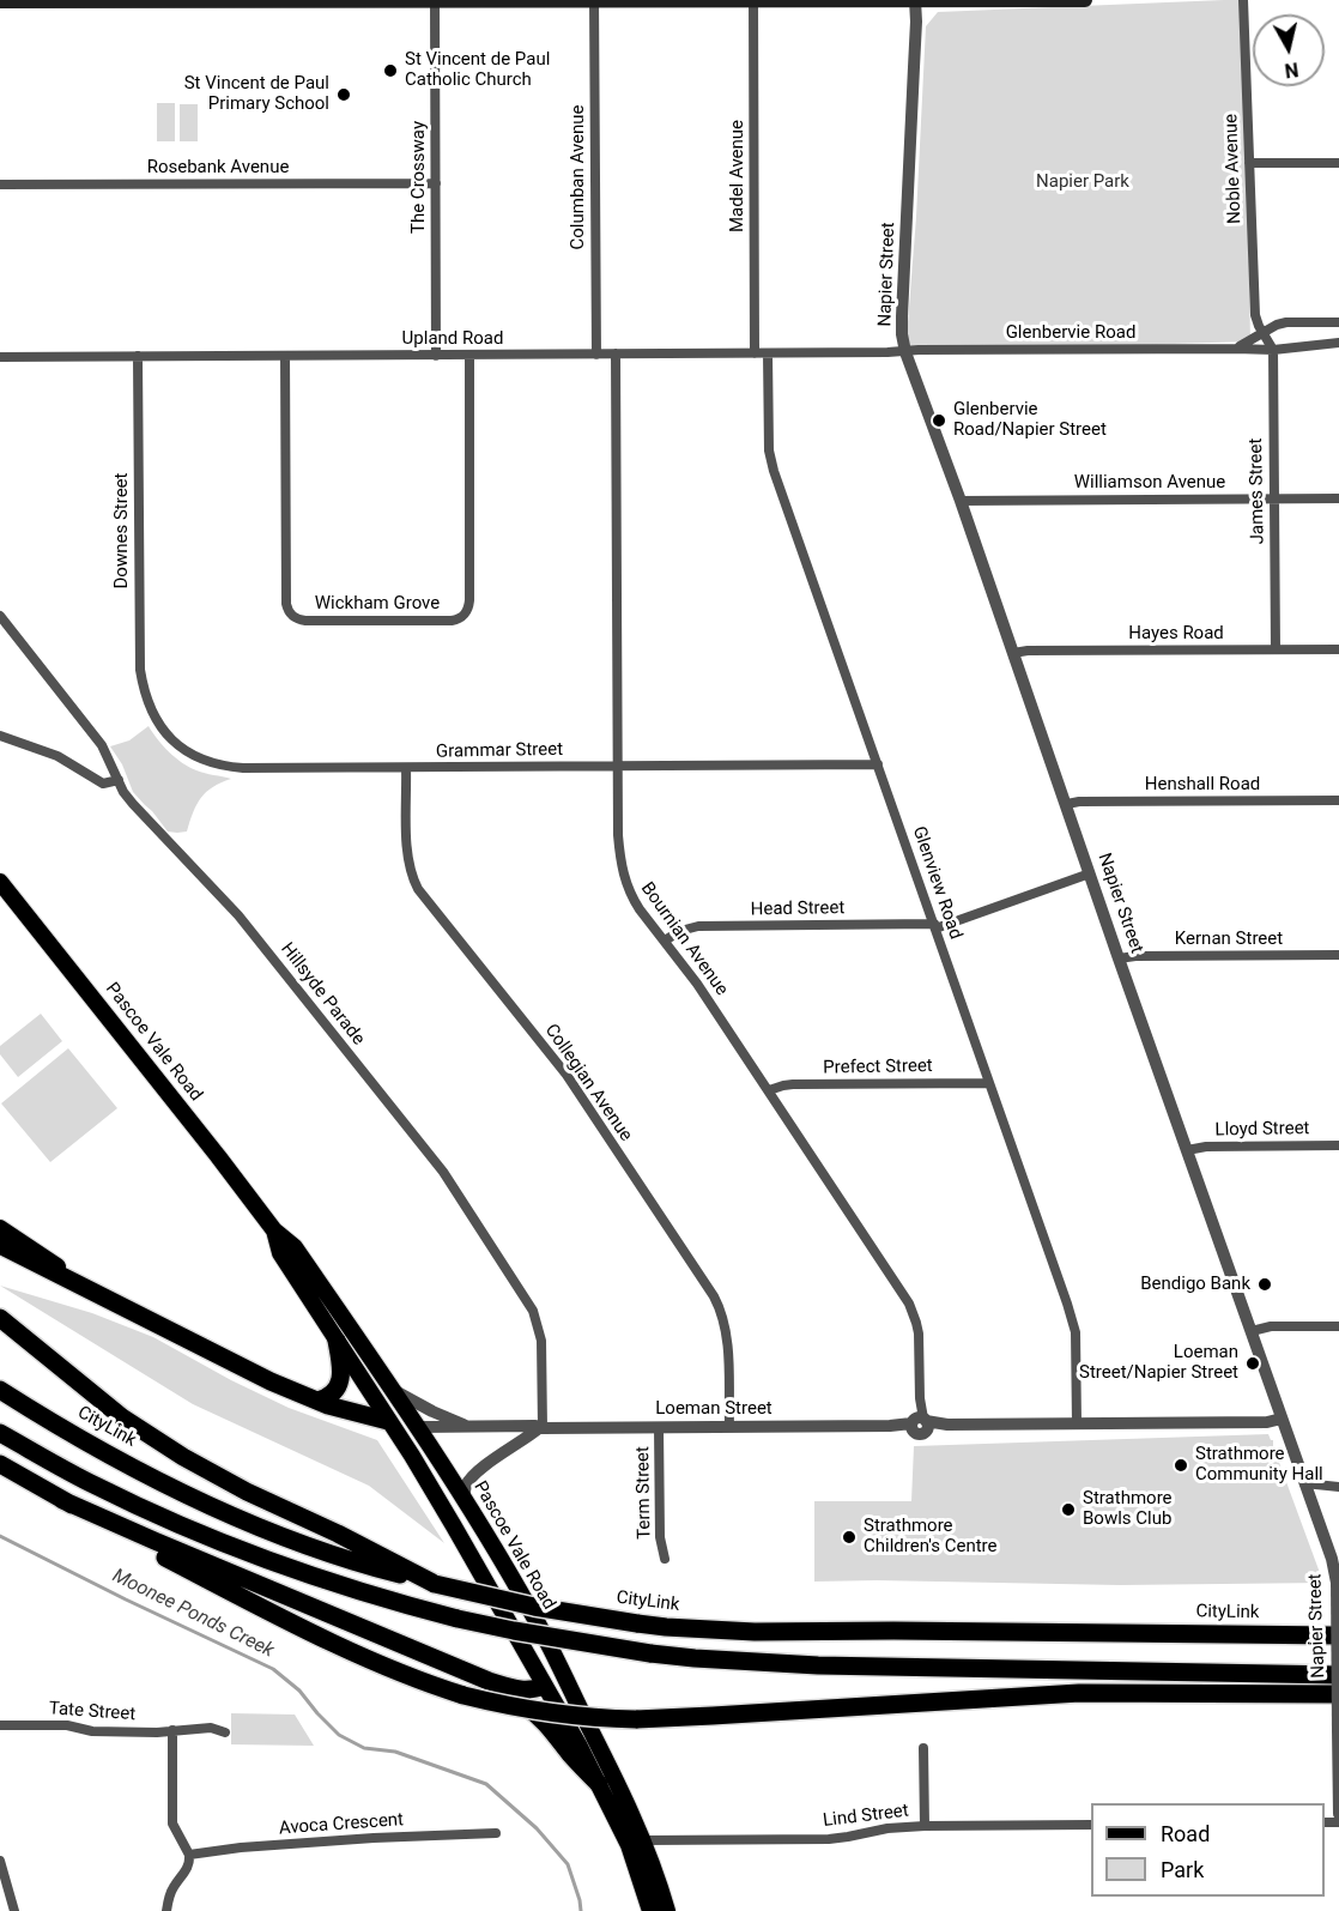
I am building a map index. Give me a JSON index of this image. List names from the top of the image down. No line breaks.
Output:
{"streets":{"highway":["CityLink"],"main road":["Pascoe Vale Road"],"street":["Rosebank Avenue","Noble Avenue","Madel Avenue","The Crossway","Columban Avenue","Napier Street","Glenbervie Road","Upland Road","Williamson Avenue","James Street","Downes Street","Wickham Grove","Hayes Road","Grammar Street","Henshall Road","Glenview Road","Head Street","Bournian Avenue","Kernan Street","Hillsyde Parade","Prefect Street","Collegian Avenue","Lloyd Street","Loeman Street","Term Street","Tate Street","Lind Street","Avoca Crescent"]},"crossings":[["Rosebank Avenue","The Crossway"],["Noble Avenue","Glenbervie Road"],["Madel Avenue","Upland Road"],["The Crossway","Upland Road"],["Columban Avenue","Upland Road"],["Napier Street","Glenbervie Road"],["Napier Street","Upland Road"],["Napier Street","Williamson Avenue"],["Napier Street","Hayes Road"],["Napier Street","Henshall Road"],["Napier Street","Head Street"],["Napier Street","Kernan Street"],["Napier Street","Lloyd Street"],["Napier Street","Loeman Street"],["Glenbervie Road","Upland Road"],["Glenbervie Road","James Street"],["Upland Road","Downes Street"],["Upland Road","Wickham Grove"],["Upland Road","Glenview Road"],["Upland Road","Bournian Avenue"],["Williamson Avenue","James Street"],["James Street","Hayes Road"],["Downes Street","Grammar Street"],["Grammar Street","Glenview Road"],["Grammar Street","Bournian Avenue"],["Grammar Street","Collegian Avenue"],["Glenview Road","Head Street"],["Glenview Road","Prefect Street"],["Glenview Road","Loeman Street"],["Head Street","Bournian Avenue"],["Bournian Avenue","Prefect Street"],["Bournian Avenue","Loeman Street"],["Hillsyde Parade","Loeman Street"],["Pascoe Vale Road","Loeman Street"],["Pascoe Vale Road","Lind Street"],["Collegian Avenue","Loeman Street"],["Loeman Street","Term Street"]],"water":["Moonee Ponds Creek"],"parks":["Napier Park"],"places":["St Vincent de Paul Catholic Church","St Vincent de Paul Primary School","Glenbervie Road/Napier Street","Bendigo Bank","Loeman Street/Napier Street","Strathmore Community Hall","Strathmore Bowls Club","Strathmore Children's Centre"],"legend":["Road","Park"],"north":"bottom"}
